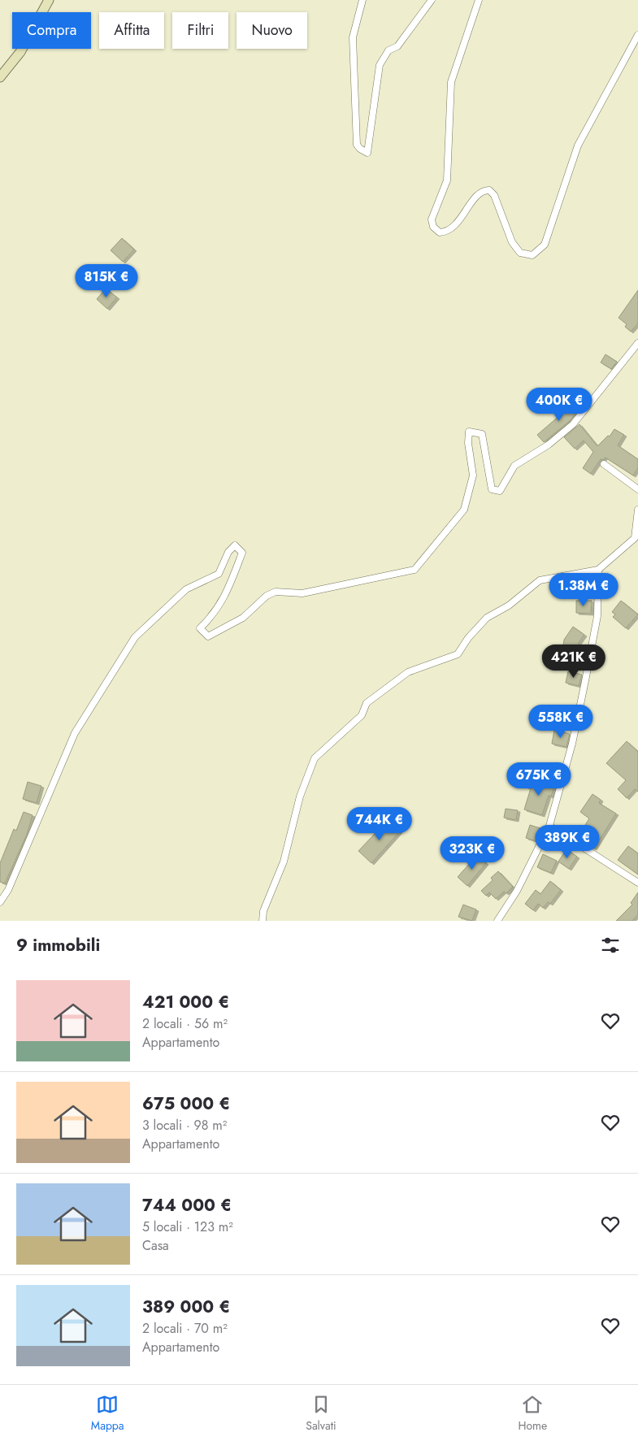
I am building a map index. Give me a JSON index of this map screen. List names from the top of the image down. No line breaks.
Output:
{"page":{"chip":["Compra","Affitta","Filtri","Nuovo"],"price":["815K €","400K €","1.38M €","421K €","558K €","675K €","744K €","389K €","323K €"],"heading":"9 immobili","list":[{"name":"421 000 €","note":"2 locali · 56 m² · Appartamento"},{"name":"675 000 €","note":"3 locali · 98 m² · Appartamento"},{"name":"744 000 €","note":"5 locali · 123 m² · Casa"},{"name":"389 000 €","note":"2 locali · 70 m² · Appartamento"}],"tabs":["Mappa","Salvati","Home"]}}
